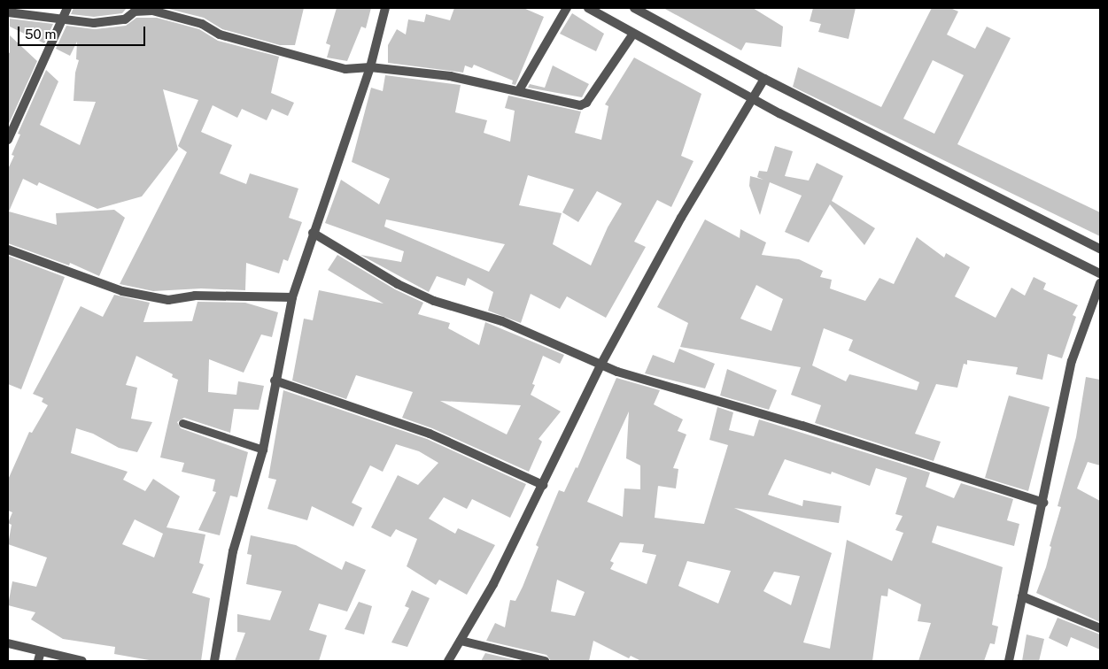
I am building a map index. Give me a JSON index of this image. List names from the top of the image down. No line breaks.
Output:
{"scale_bar":"50 m"}
